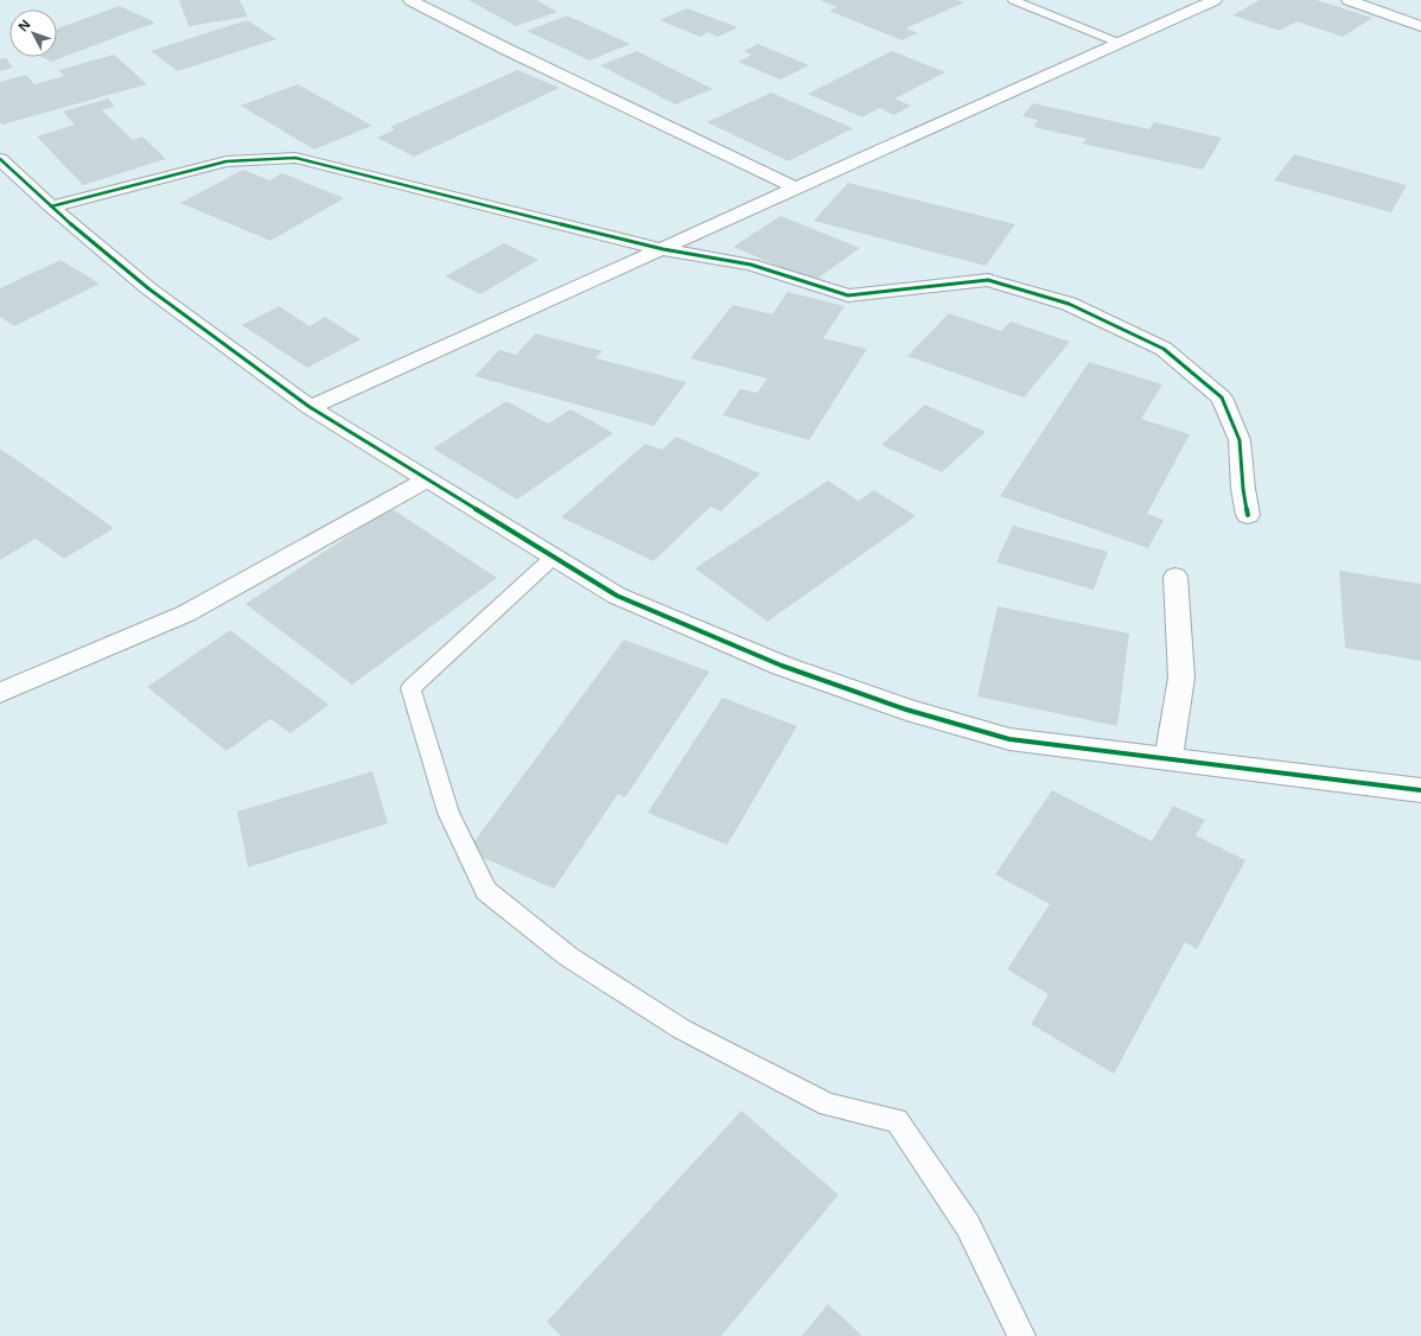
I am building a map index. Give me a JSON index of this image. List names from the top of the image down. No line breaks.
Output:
{"north":"top left"}
